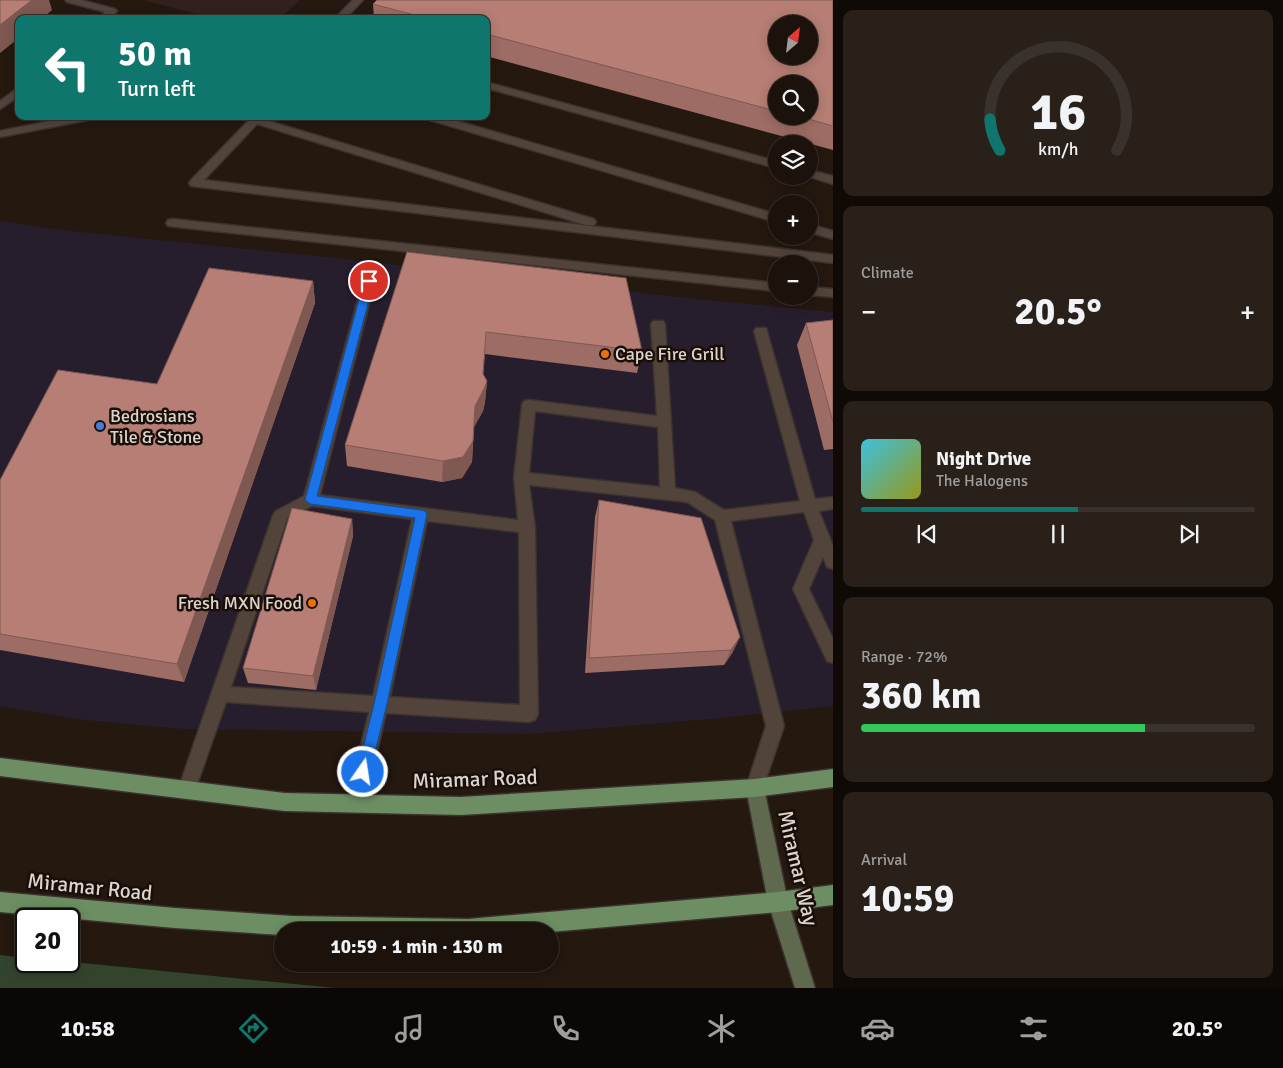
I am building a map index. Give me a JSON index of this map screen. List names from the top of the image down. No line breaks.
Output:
{"streets":{"main road":["Miramar Road"],"street":["Miramar Way"]},"crossings":[["Miramar Road","Miramar Way"]],"places":["Cape Fire Grill","Bedrosians Tile & Stone","Fresh MXN Food"],"north":"top right","page":{"map_buttons":["+","−"],"turn":["50 m","Turn left"],"tile":["Climate",["Range · 72%","360 km"],["Arrival","10:59"]],"heat":["−","20.5°","+"],"song":["Night Drive","The Halogens"],"limit":"20","trip":"10:59 · 1 min · 130 m","tabs":["10:58","20.5°"],"gauge":["16","km/h"]}}
